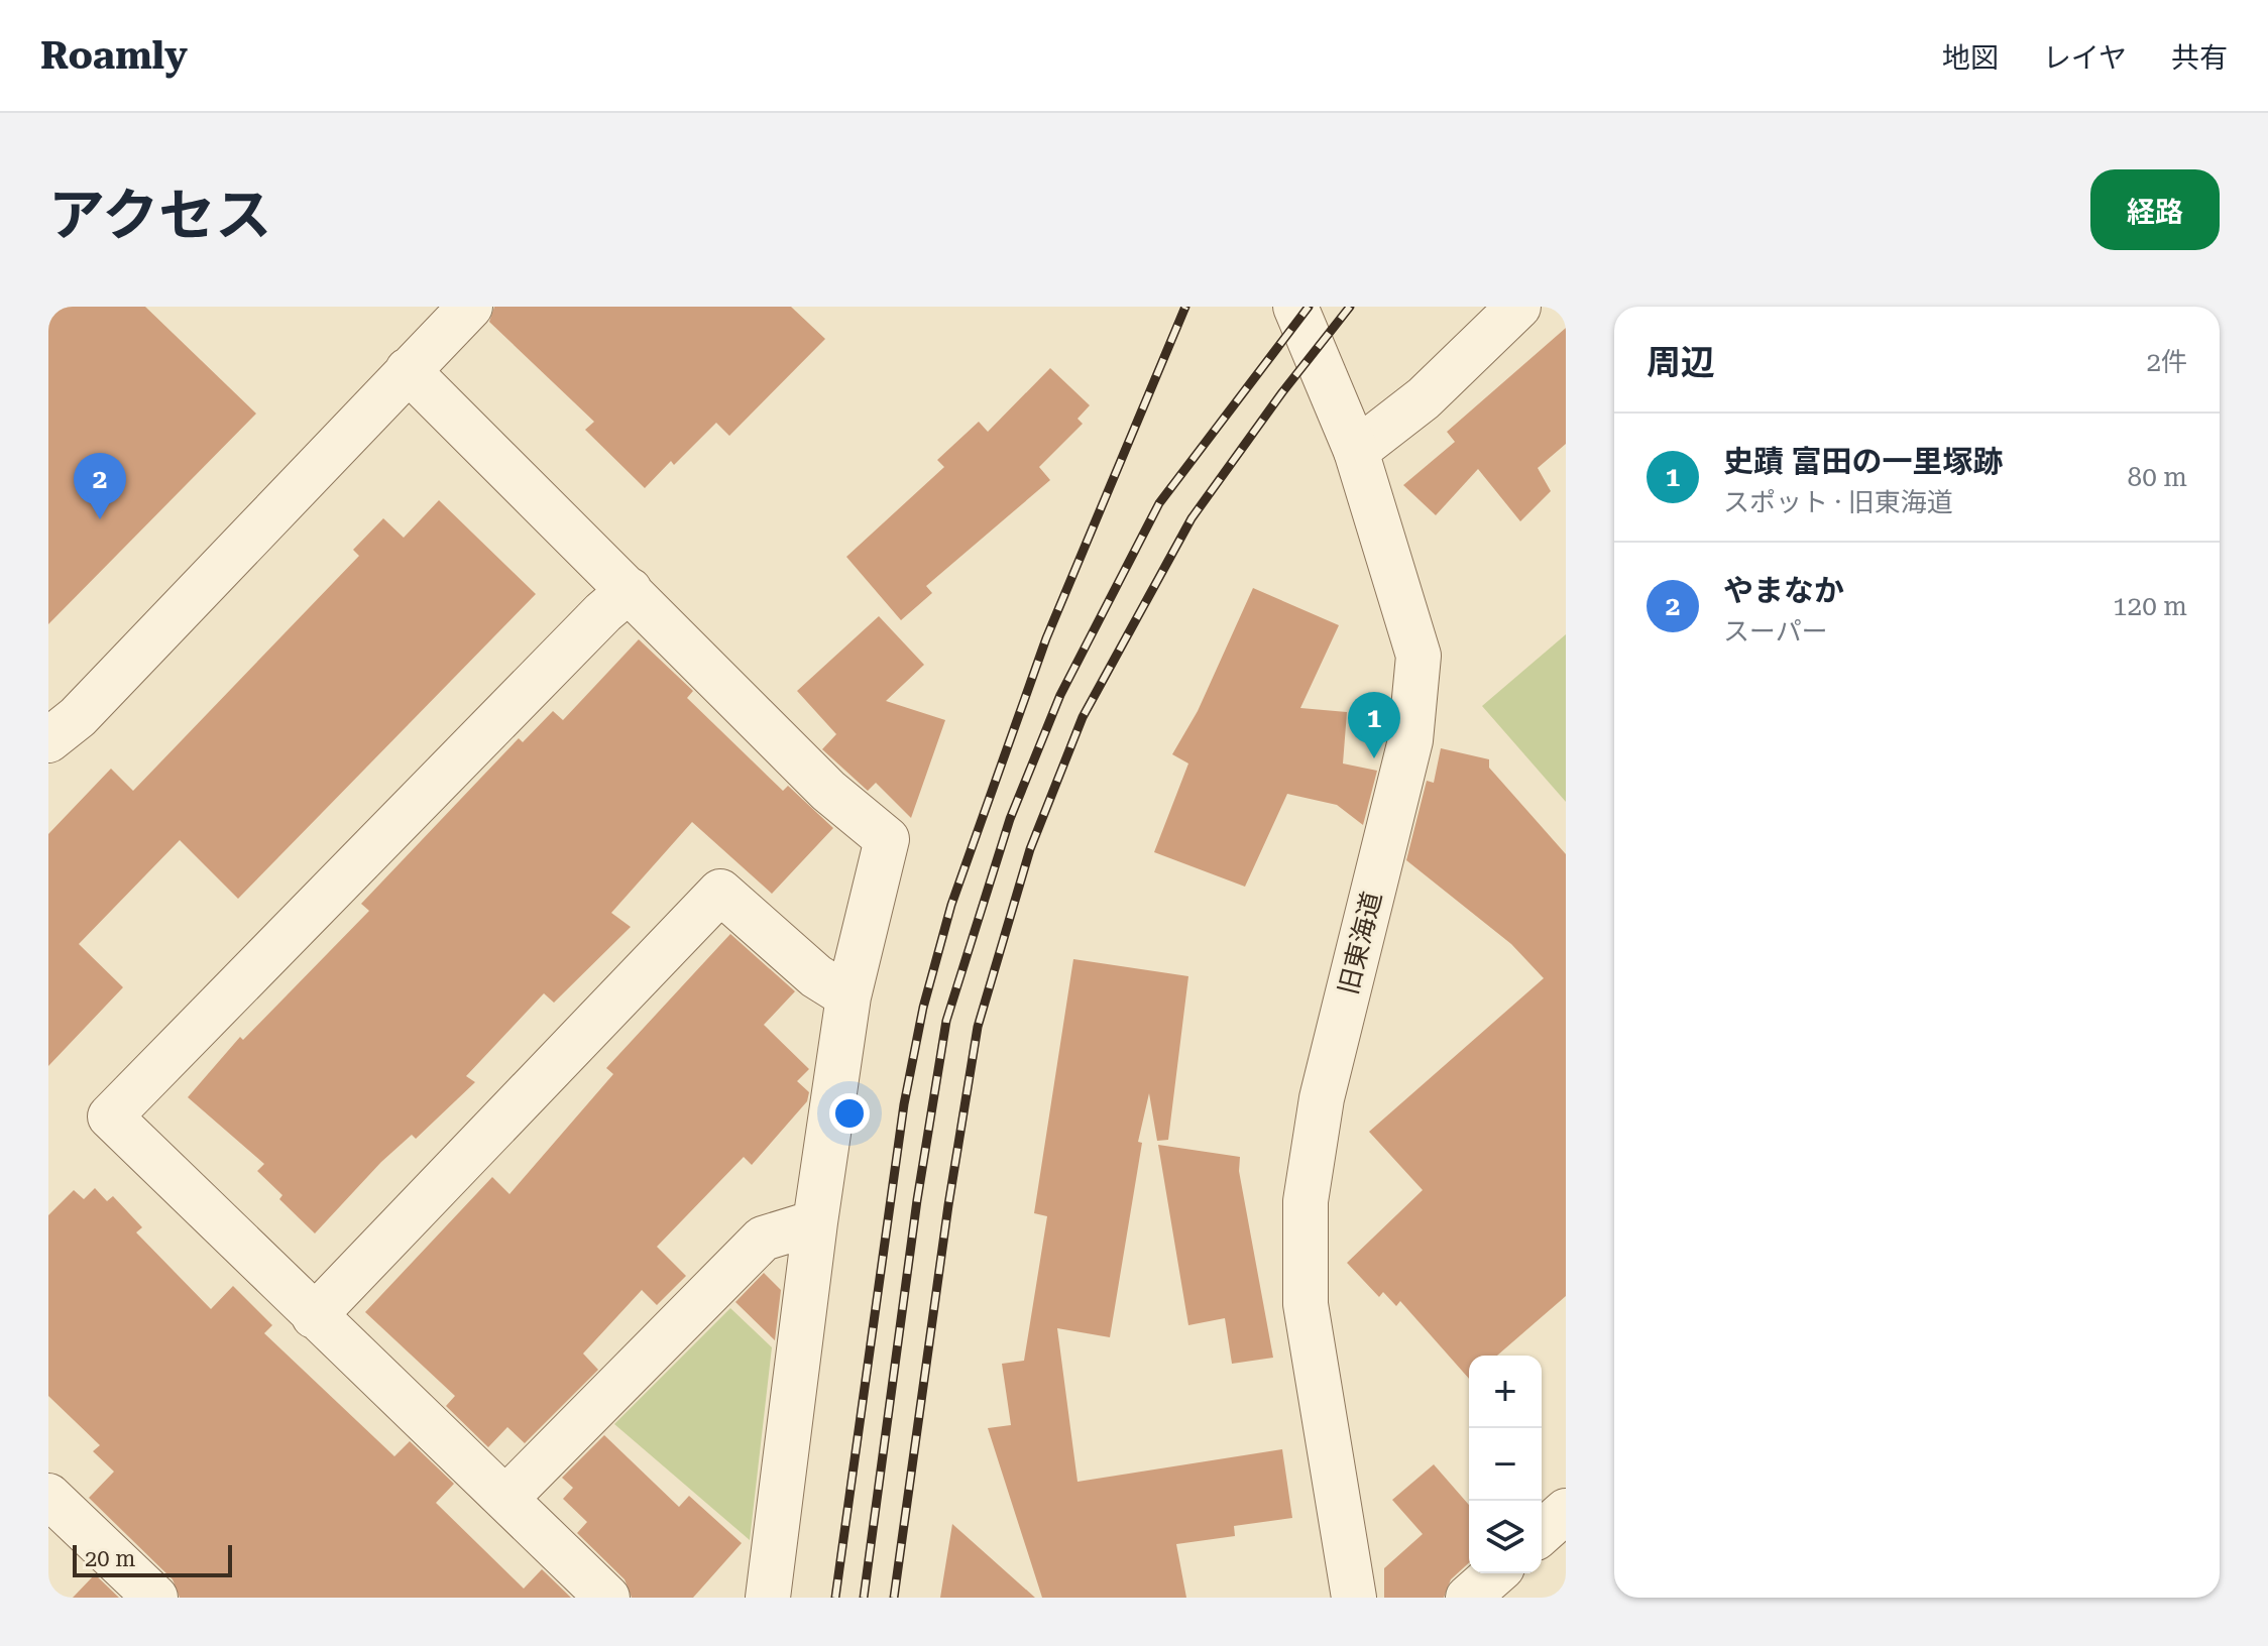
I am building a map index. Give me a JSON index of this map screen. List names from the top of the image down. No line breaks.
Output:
{"streets":{"street":["旧東海道"]},"scale_bar":"20 m","page":{"header":"Roamly","nav":["地図","レイヤ","共有"],"title":"アクセス","buttons":"経路","heading":["周辺","2件"],"list":[{"mark":"1","name":"史蹟 富田の一里塚跡","note":"スポット · 旧東海道","value":"80 m"},{"mark":"2","name":"やまなか","note":"スーパー","value":"120 m"}],"pins":["2","1"],"map_buttons":["+","−"],"scale":"20 m"}}
